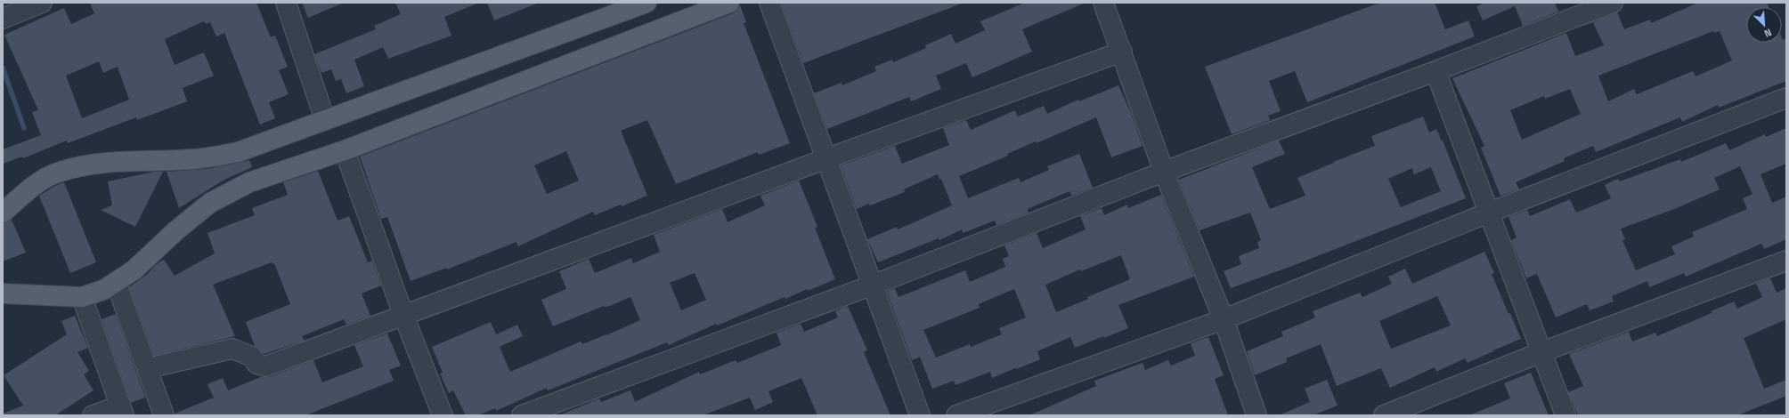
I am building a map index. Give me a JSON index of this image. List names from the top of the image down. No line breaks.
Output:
{"north":"bottom right"}
